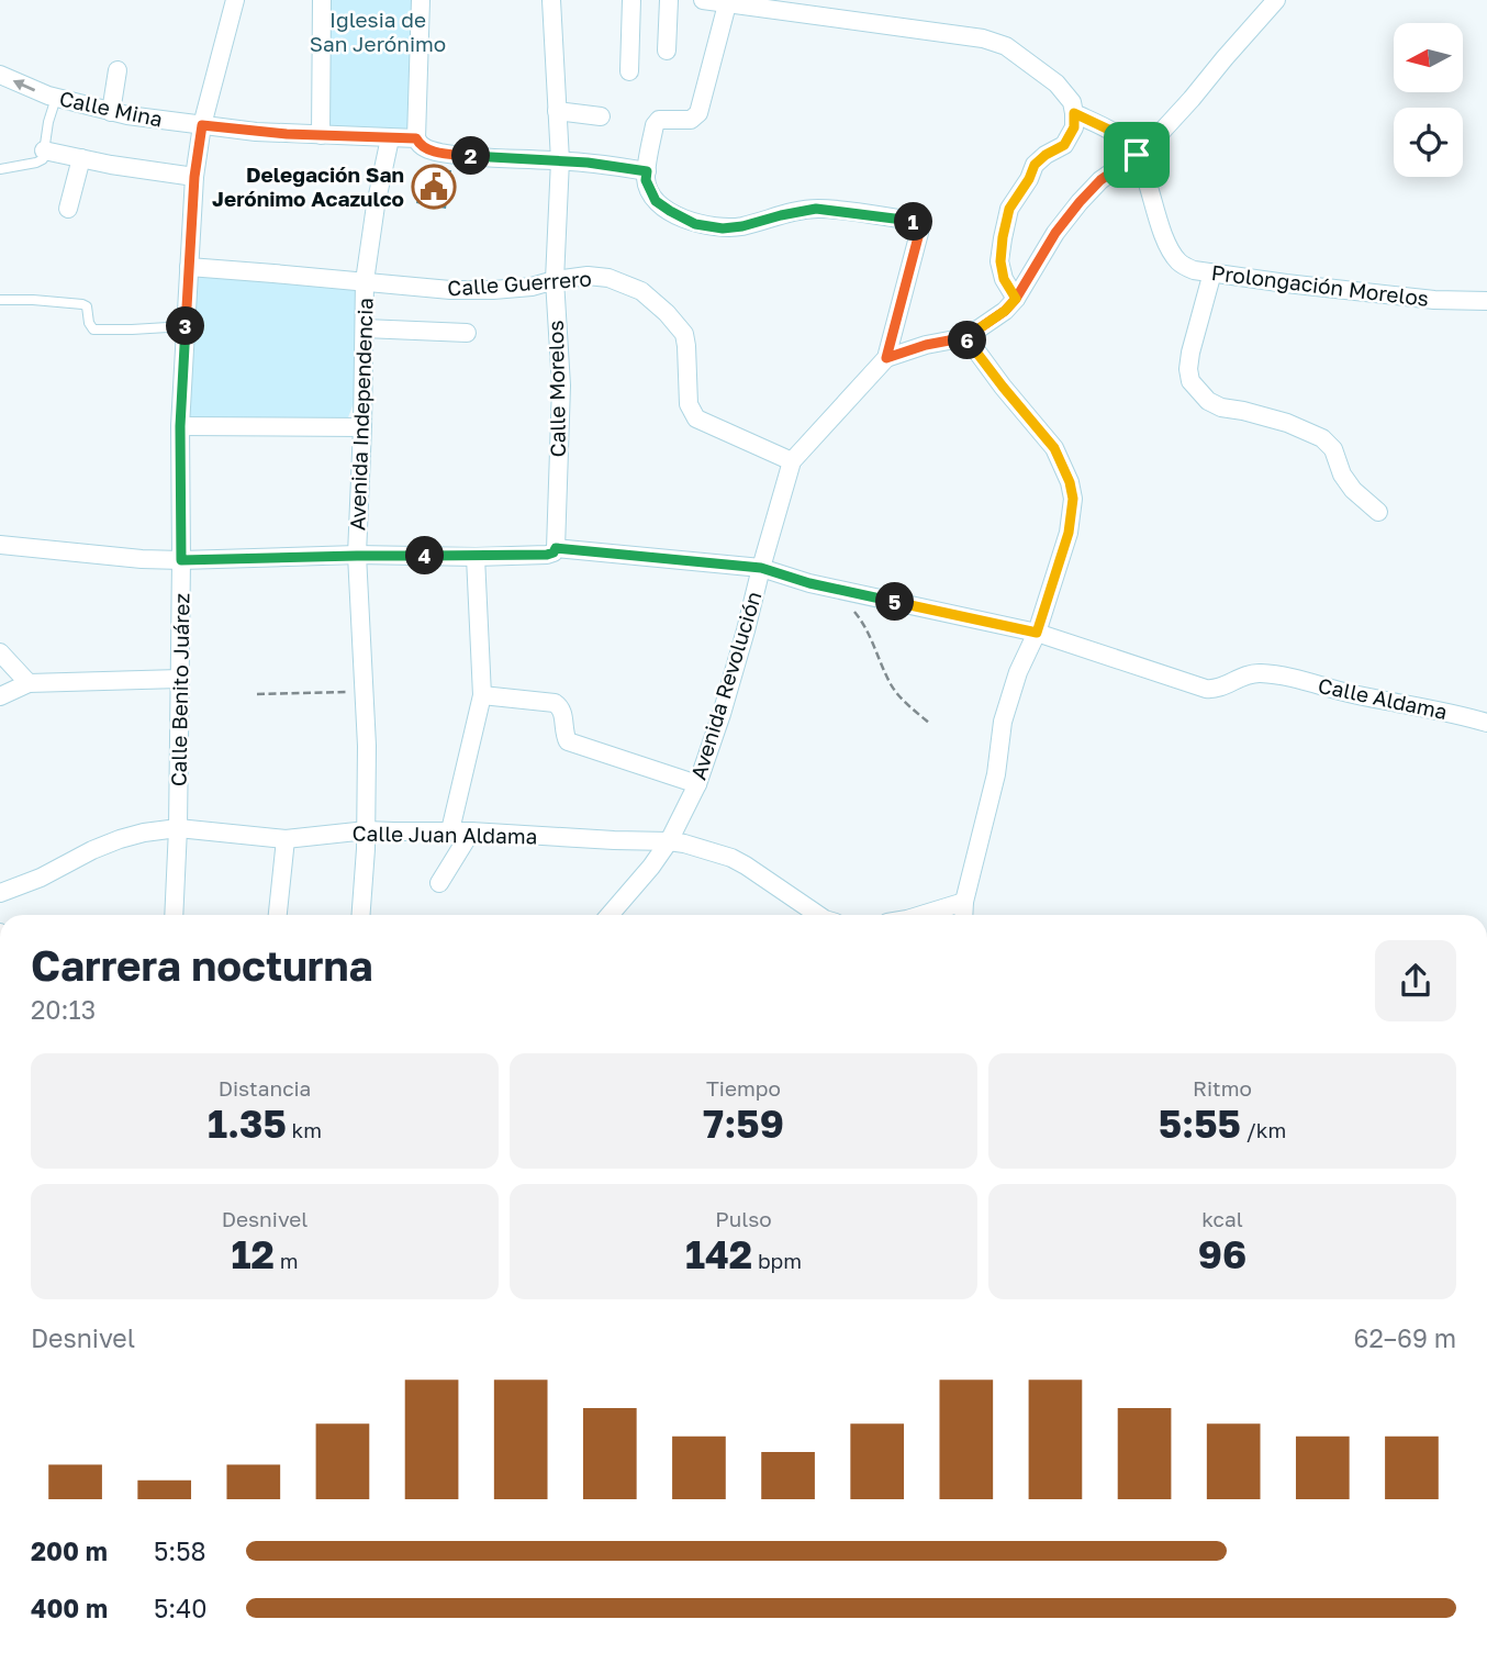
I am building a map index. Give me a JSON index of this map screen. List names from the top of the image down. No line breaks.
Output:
{"streets":{"street":["Calle Mina","Calle Guerrero","Prolongación Morelos","Calle Morelos","Avenida Independencia","Avenida Revolución","Calle Benito Juárez","Calle Aldama","Calle Juan Aldama"]},"crossings":[["Calle Mina","Avenida Independencia"],["Calle Mina","Calle Benito Juárez"],["Calle Guerrero","Calle Morelos"],["Calle Guerrero","Avenida Independencia"],["Calle Guerrero","Avenida Revolución"],["Calle Guerrero","Calle Benito Juárez"],["Calle Morelos","Calle Aldama"],["Avenida Independencia","Calle Aldama"],["Avenida Independencia","Calle Juan Aldama"],["Avenida Revolución","Calle Aldama"],["Avenida Revolución","Calle Juan Aldama"],["Calle Benito Juárez","Calle Aldama"],["Calle Benito Juárez","Calle Juan Aldama"]],"parks":["Iglesia de San Jerónimo"],"places":{"public building":["Delegación San Jerónimo Acazulco"]},"north":"left","page":{"pins":["2","1","3","6","4","5"],"heading":["Carrera nocturna","20:13"],"stats":[["Distancia","1.35 km"],["Tiempo","7:59"],["Ritmo","5:55 /km"],["Desnivel","12 m"],["Pulso","142 bpm"],["kcal","96"]],"chart":["Desnivel","62–69 m"],"list":[{"name":"200 m","note":"5:58"},{"name":"400 m","note":"5:40"}]}}
